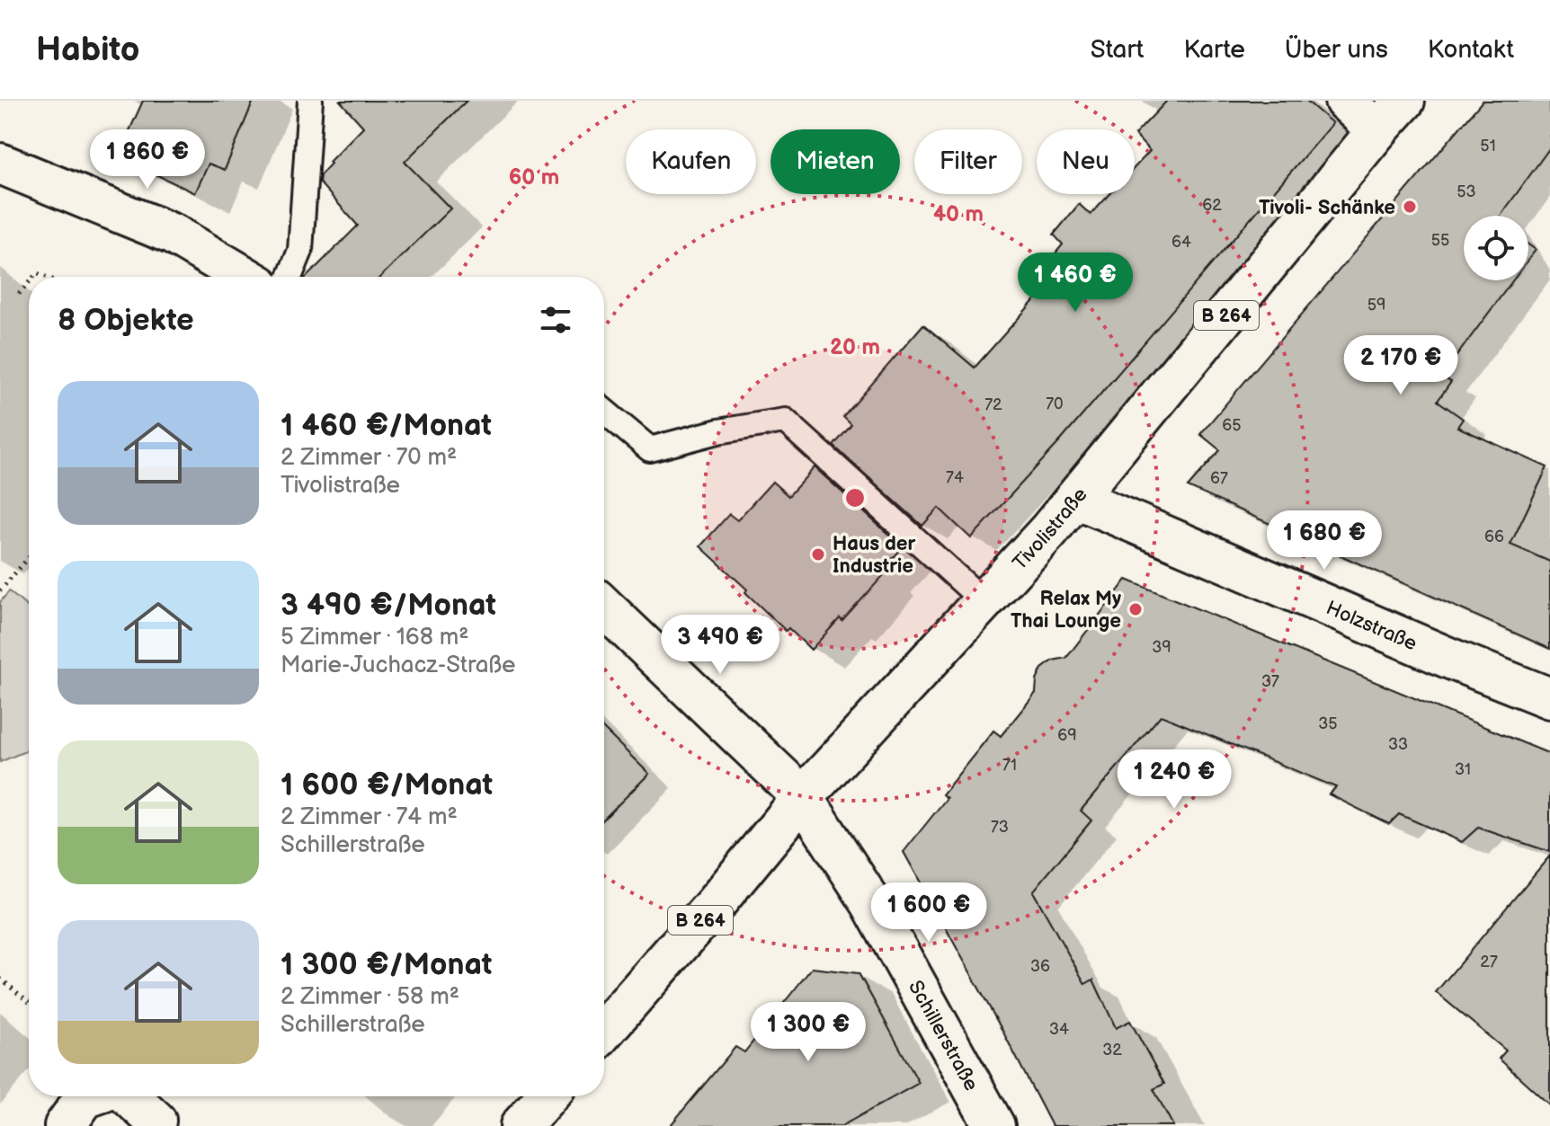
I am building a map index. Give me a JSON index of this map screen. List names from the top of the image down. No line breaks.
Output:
{"streets":{"street":["B 264","Tivolistraße","Holzstraße","Schillerstraße"]},"crossings":[["Tivolistraße","Holzstraße"],["Tivolistraße","Schillerstraße"]],"places":["Tivoli- Schänke","Haus der Industrie","Relax My Thai Lounge"],"house_numbers":["51","53","62","55","64","59","70","72","65","74","67","66","39","37","35","69","33","71","31","73","27","36","34","32"],"page":{"header":"Habito","nav":["Start","Karte","Über uns","Kontakt"],"price":["1 860 €","1 460 €","2 170 €","1 680 €","3 490 €","1 240 €","1 600 €","1 300 €"],"chip":["Kaufen","Mieten","Filter","Neu"],"heading":"8 Objekte","list":[{"name":"1 460 €/Monat","note":"2 Zimmer · 70 m² · Tivolistraße"},{"name":"3 490 €/Monat","note":"5 Zimmer · 168 m² · Marie-Juchacz-Straße"},{"name":"1 600 €/Monat","note":"2 Zimmer · 74 m² · Schillerstraße"},{"name":"1 300 €/Monat","note":"2 Zimmer · 58 m² · Schillerstraße"}]},"rings":["60 m","40 m","20 m"]}
